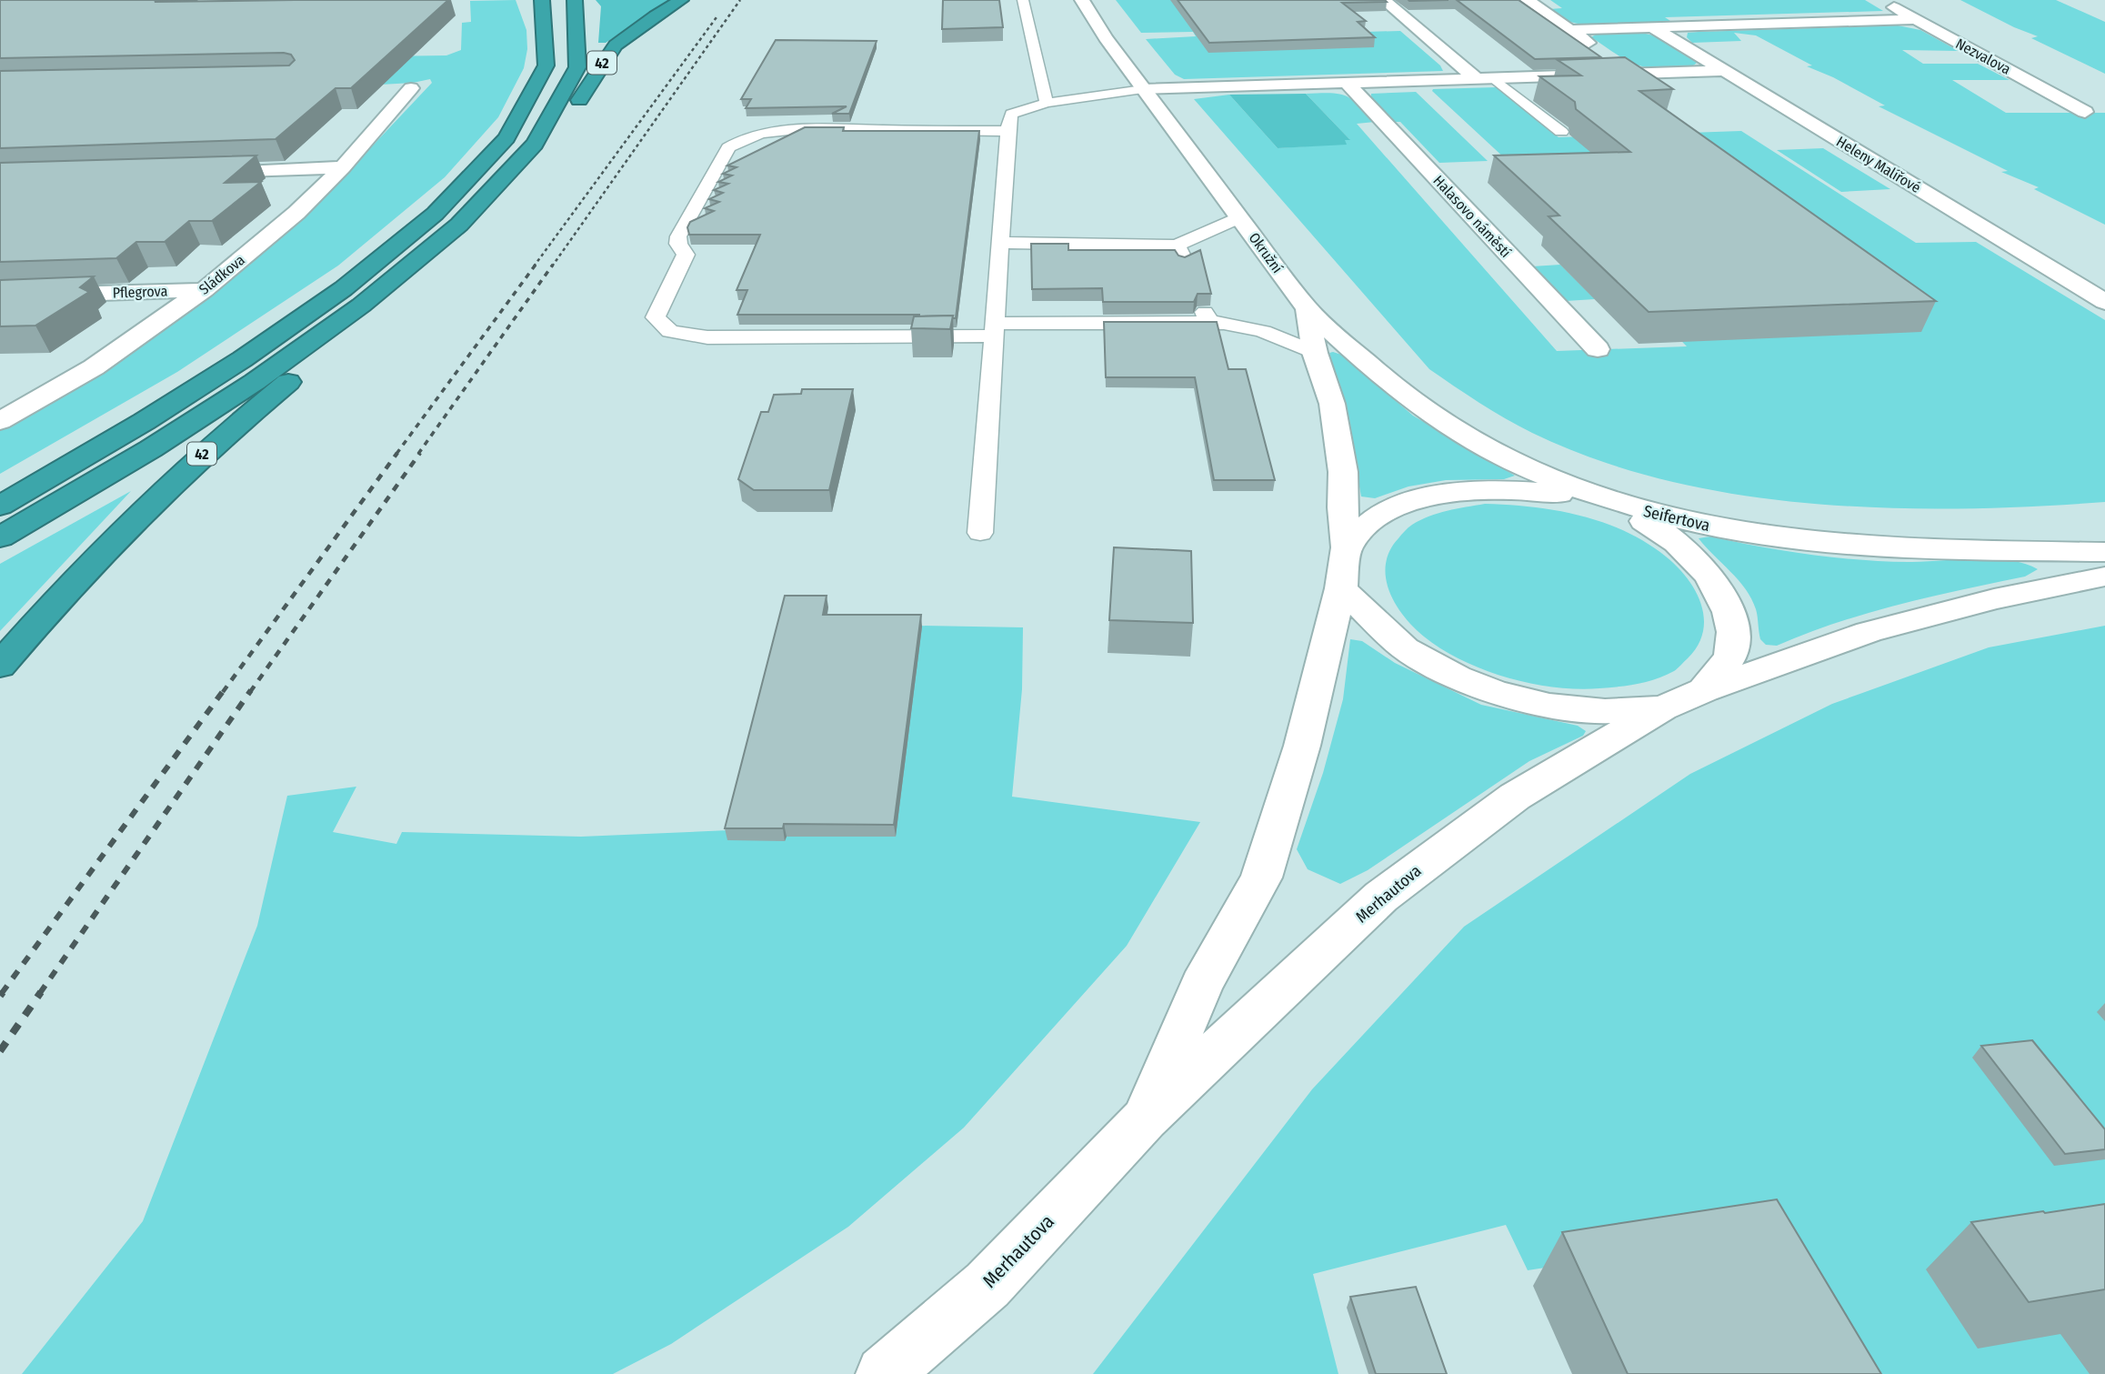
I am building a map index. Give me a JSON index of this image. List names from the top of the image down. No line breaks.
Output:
{"streets":{"highway":["42"],"street":["Nezvalova","Heleny Malířové","Halasovo náměstí","Okružní","Sládkova","Pflegrova","Seifertova","Merhautova"]},"crossings":[["Okružní","Seifertova"],["Okružní","Merhautova"],["Sládkova","Pflegrova"]]}
